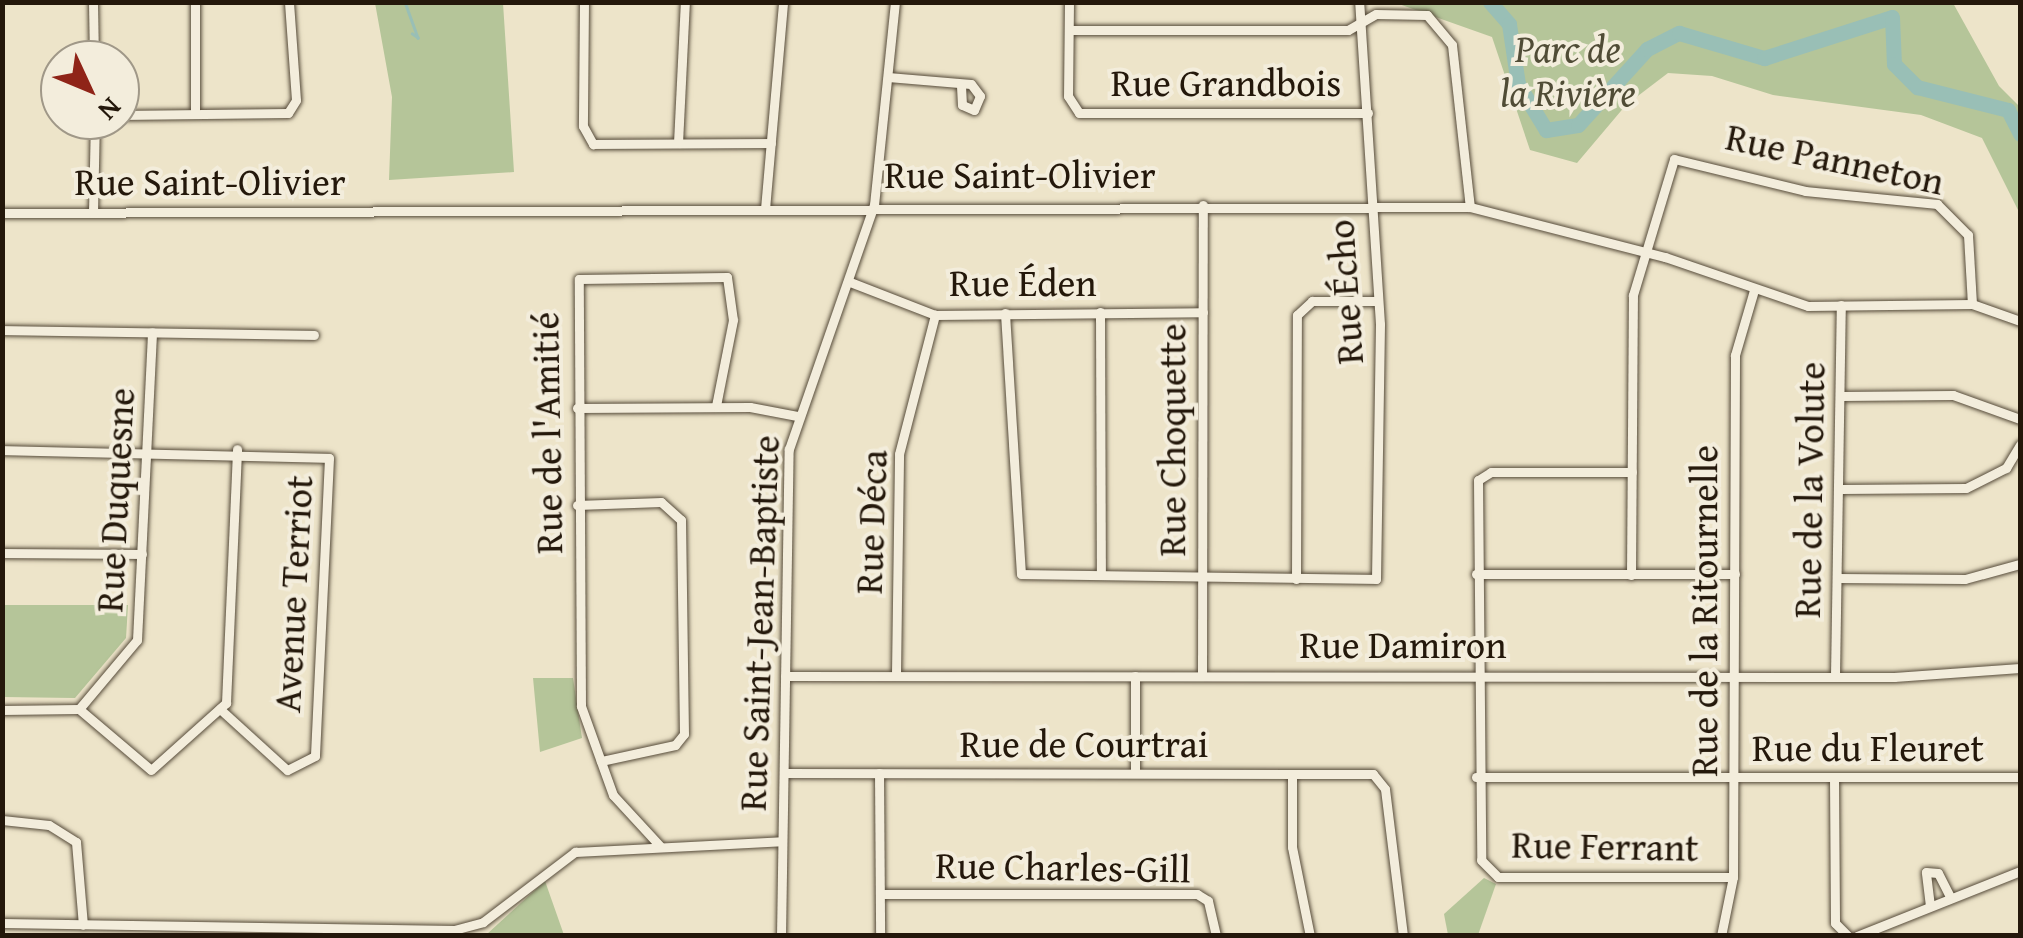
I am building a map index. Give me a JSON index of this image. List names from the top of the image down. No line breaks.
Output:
{"streets":{"street":["Rue Grandbois","Rue Panneton","Rue Saint-Olivier","Rue Éden","Rue Écho","Rue de l'Amitié","Rue Choquette","Rue de la Volute","Rue Duquesne","Rue Déca","Avenue Terriot","Rue de la Ritournelle","Rue Saint-Jean-Baptiste","Rue Damiron","Rue de Courtrai","Rue du Fleuret","Rue Ferrant","Rue Charles-Gill"]},"crossings":[["Rue Grandbois","Rue Écho"],["Rue Panneton","Rue Saint-Olivier"],["Rue Panneton","Rue Ferrant"],["Rue Saint-Olivier","Rue Écho"],["Rue Saint-Olivier","Rue Choquette"],["Rue Saint-Olivier","Rue de la Volute"],["Rue Saint-Olivier","Rue de la Ritournelle"],["Rue Saint-Olivier","Rue Saint-Jean-Baptiste"],["Rue Éden","Rue Choquette"],["Rue Éden","Rue Déca"],["Rue Éden","Rue Saint-Jean-Baptiste"],["Rue Choquette","Rue Damiron"],["Rue de la Volute","Rue Damiron"],["Rue Duquesne","Avenue Terriot"],["Rue Déca","Rue Damiron"],["Rue de la Ritournelle","Rue Damiron"],["Rue de la Ritournelle","Rue du Fleuret"],["Rue de la Ritournelle","Rue Ferrant"],["Rue Saint-Jean-Baptiste","Rue Damiron"],["Rue Saint-Jean-Baptiste","Rue de Courtrai"],["Rue Damiron","Rue Ferrant"],["Rue du Fleuret","Rue Ferrant"]],"parks":["Parc de la Rivière"],"north":"bottom right"}
